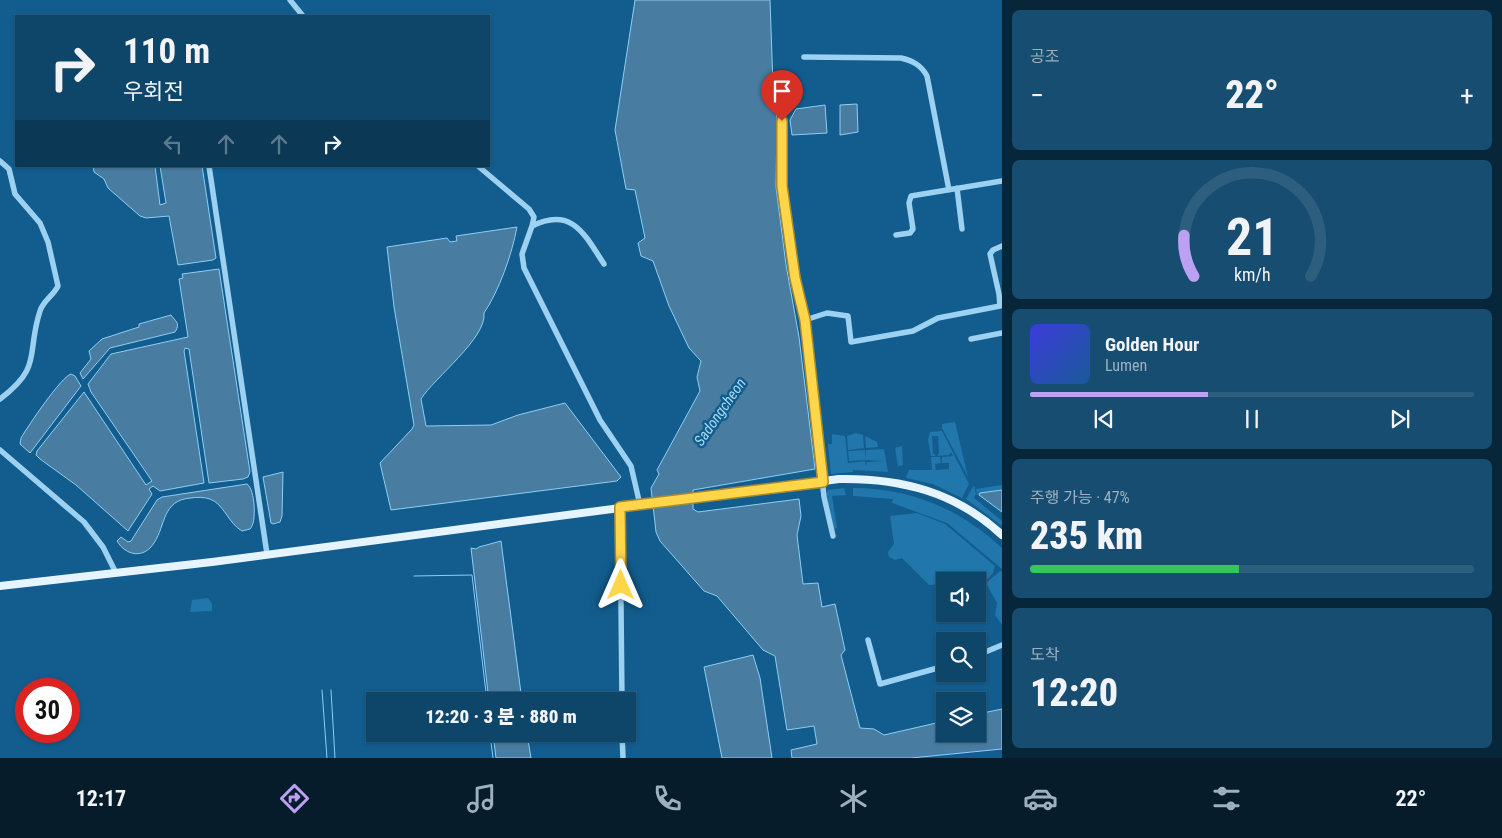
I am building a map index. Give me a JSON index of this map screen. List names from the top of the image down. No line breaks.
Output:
{"water":["Sadongcheon"],"page":{"tile":["공조",["주행 가능 · 47%","235 km"],["도착","12:20"]],"turn":["110 m","우회전"],"heat":["−","22°","+"],"song":["Golden Hour","Lumen"],"limit":"30","trip":"12:20 · 3 분 · 880 m","tabs":["12:17","22°"],"gauge":["21","km/h"]}}
